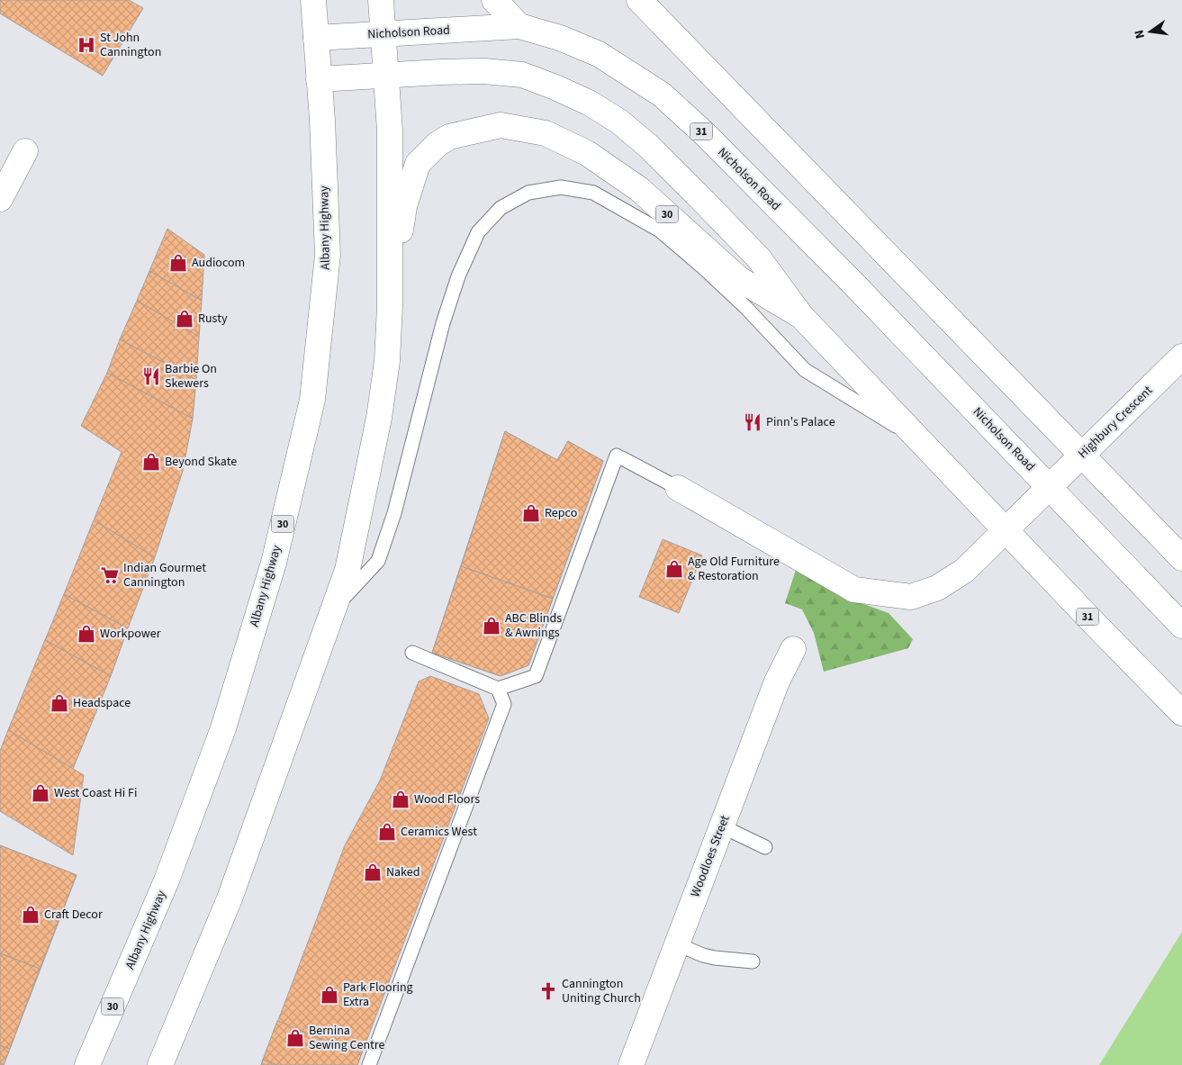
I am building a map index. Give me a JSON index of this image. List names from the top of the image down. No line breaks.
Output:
{"streets":{"main road":["Nicholson Road","31","30","Albany Highway","Highbury Crescent","Woodloes Street"]},"crossings":[["Nicholson Road","30"],["Nicholson Road","Albany Highway"],["Nicholson Road","Highbury Crescent"],["31","30"],["31","Albany Highway"]],"places":{"hospital":["St John Cannington"],"shop":["Audiocom","Rusty","Beyond Skate","Repco","Age Old Furniture & Restoration","ABC Blinds & Awnings","Workpower","Headspace","West Coast Hi Fi","Wood Floors","Ceramics West","Naked","Craft Decor","Park Flooring Extra","Bernina Sewing Centre"],"restaurant":["Barbie On Skewers","Pinn's Palace"],"supermarket":["Indian Gourmet Cannington"],"church":["Cannington Uniting Church"]},"north":"left"}
